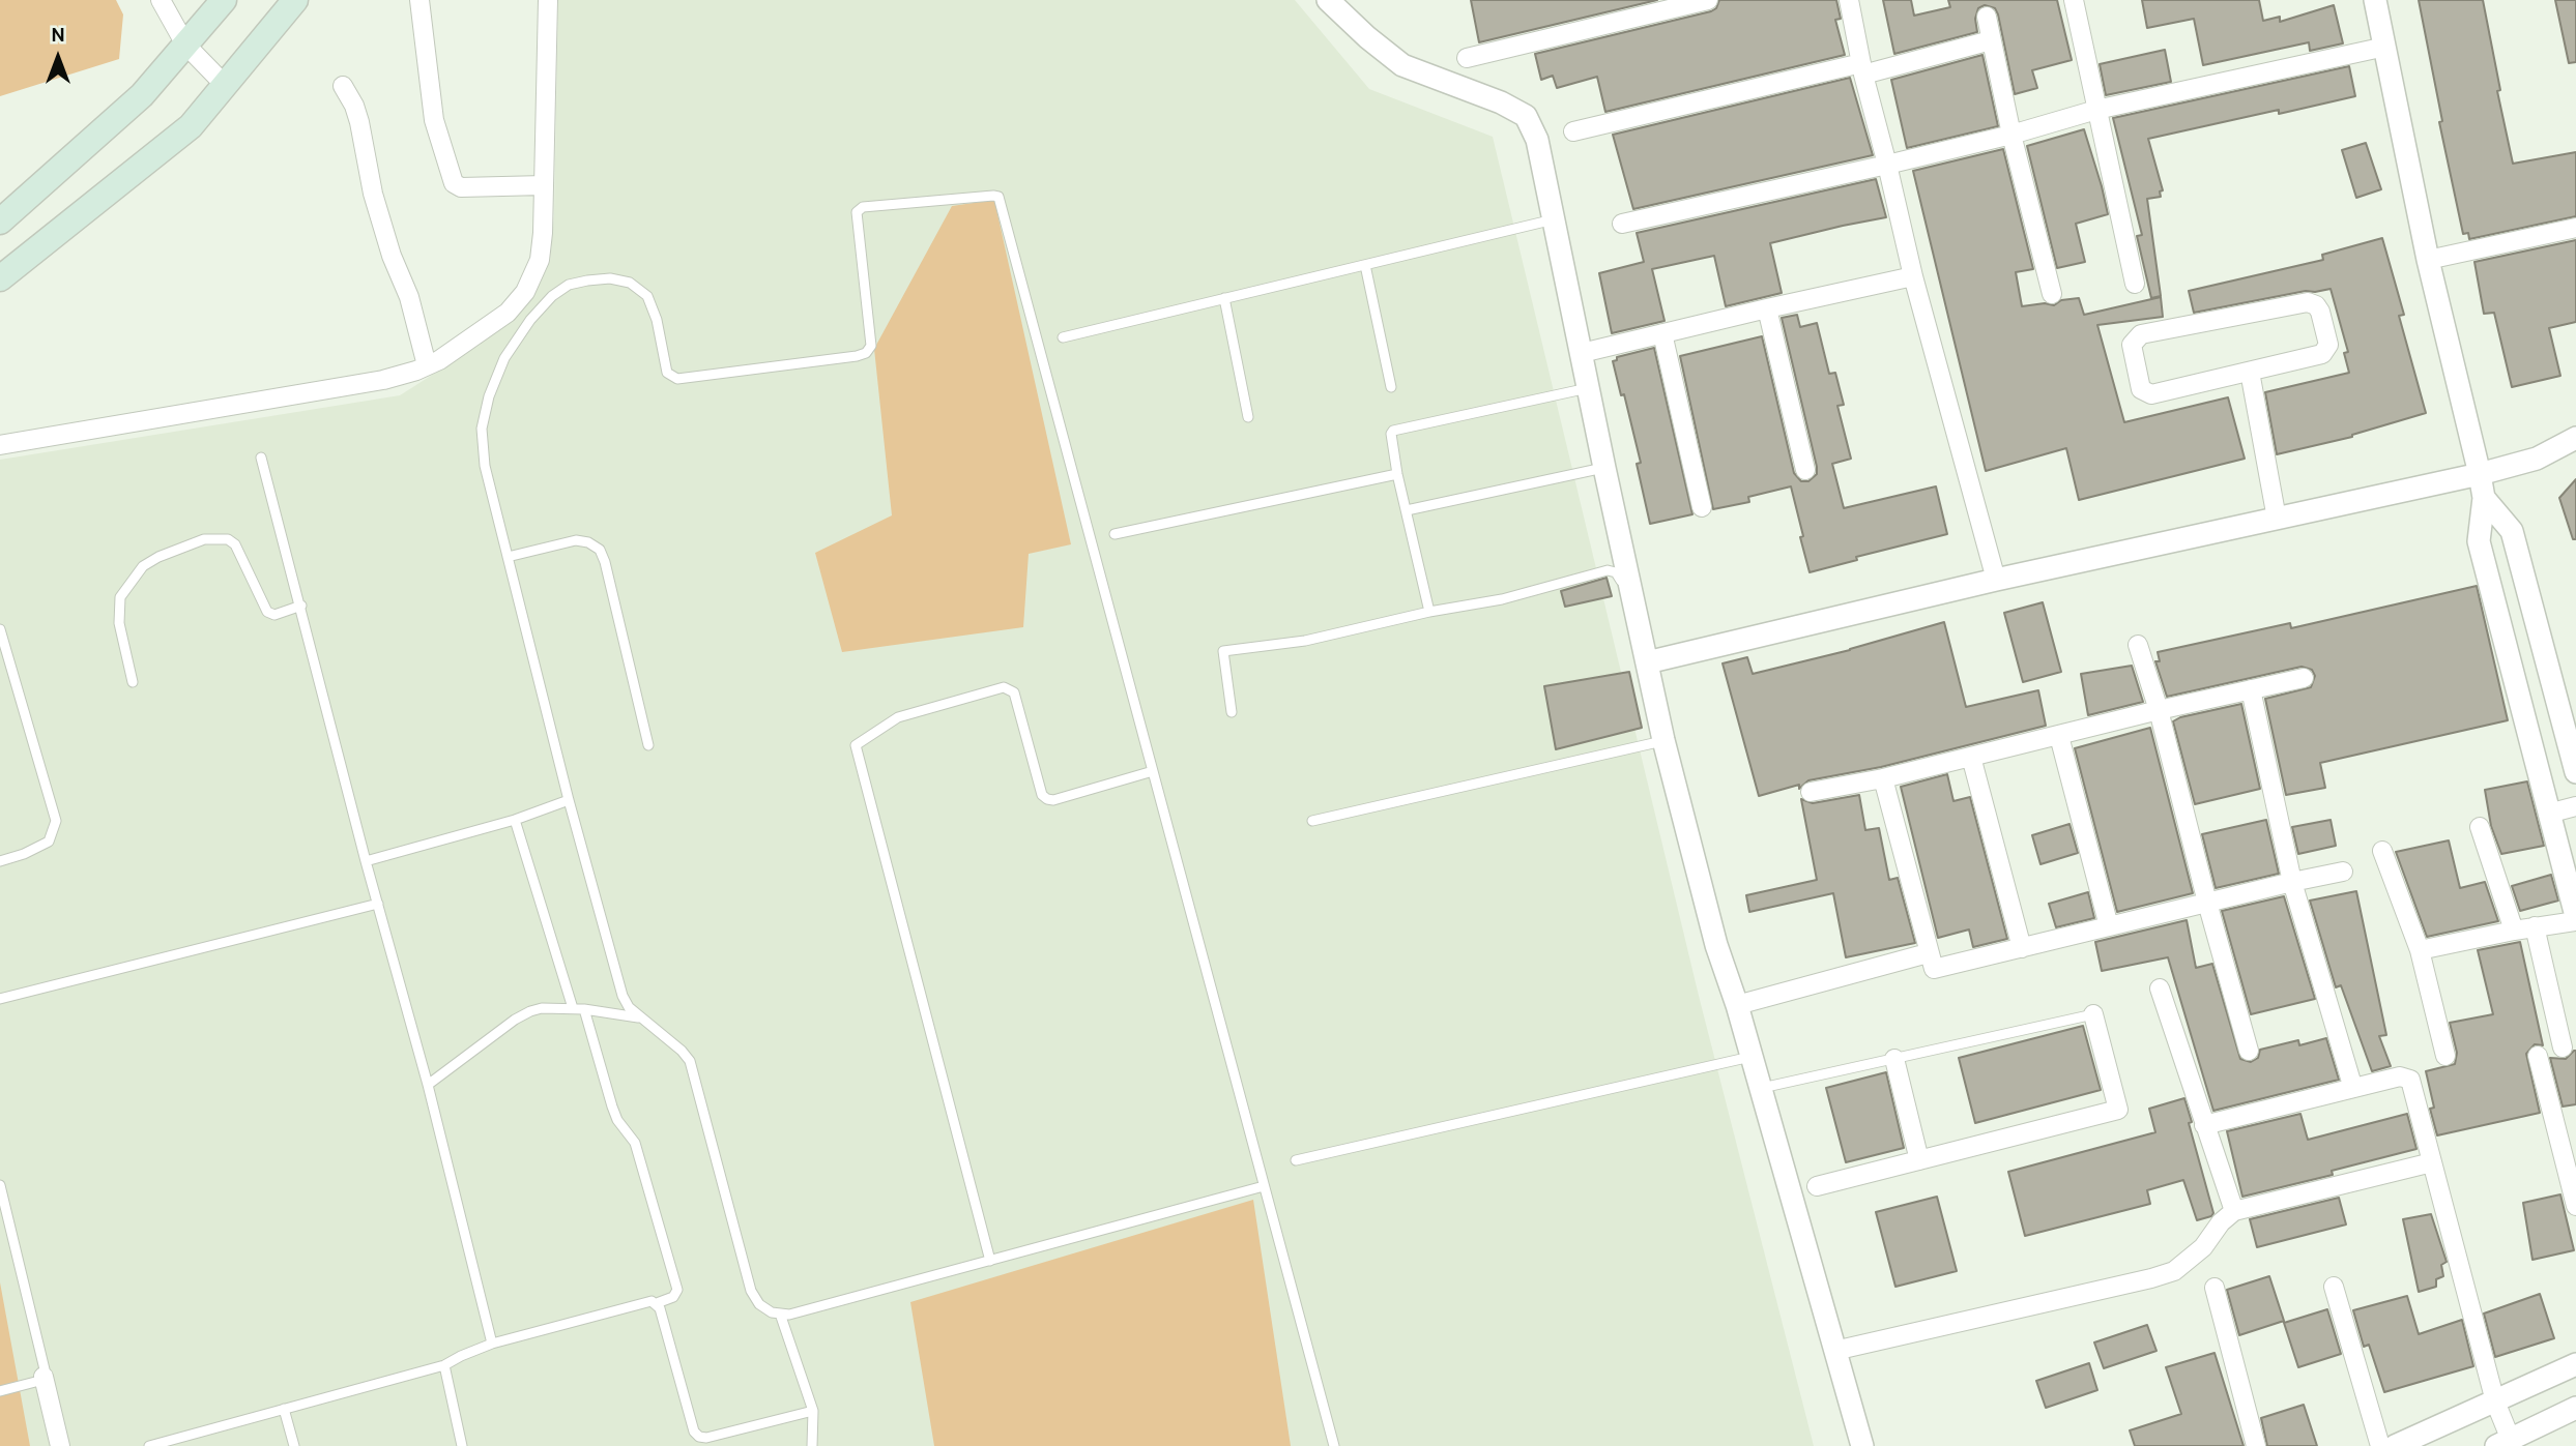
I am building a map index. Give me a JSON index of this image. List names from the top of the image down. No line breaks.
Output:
{"north":"top"}
